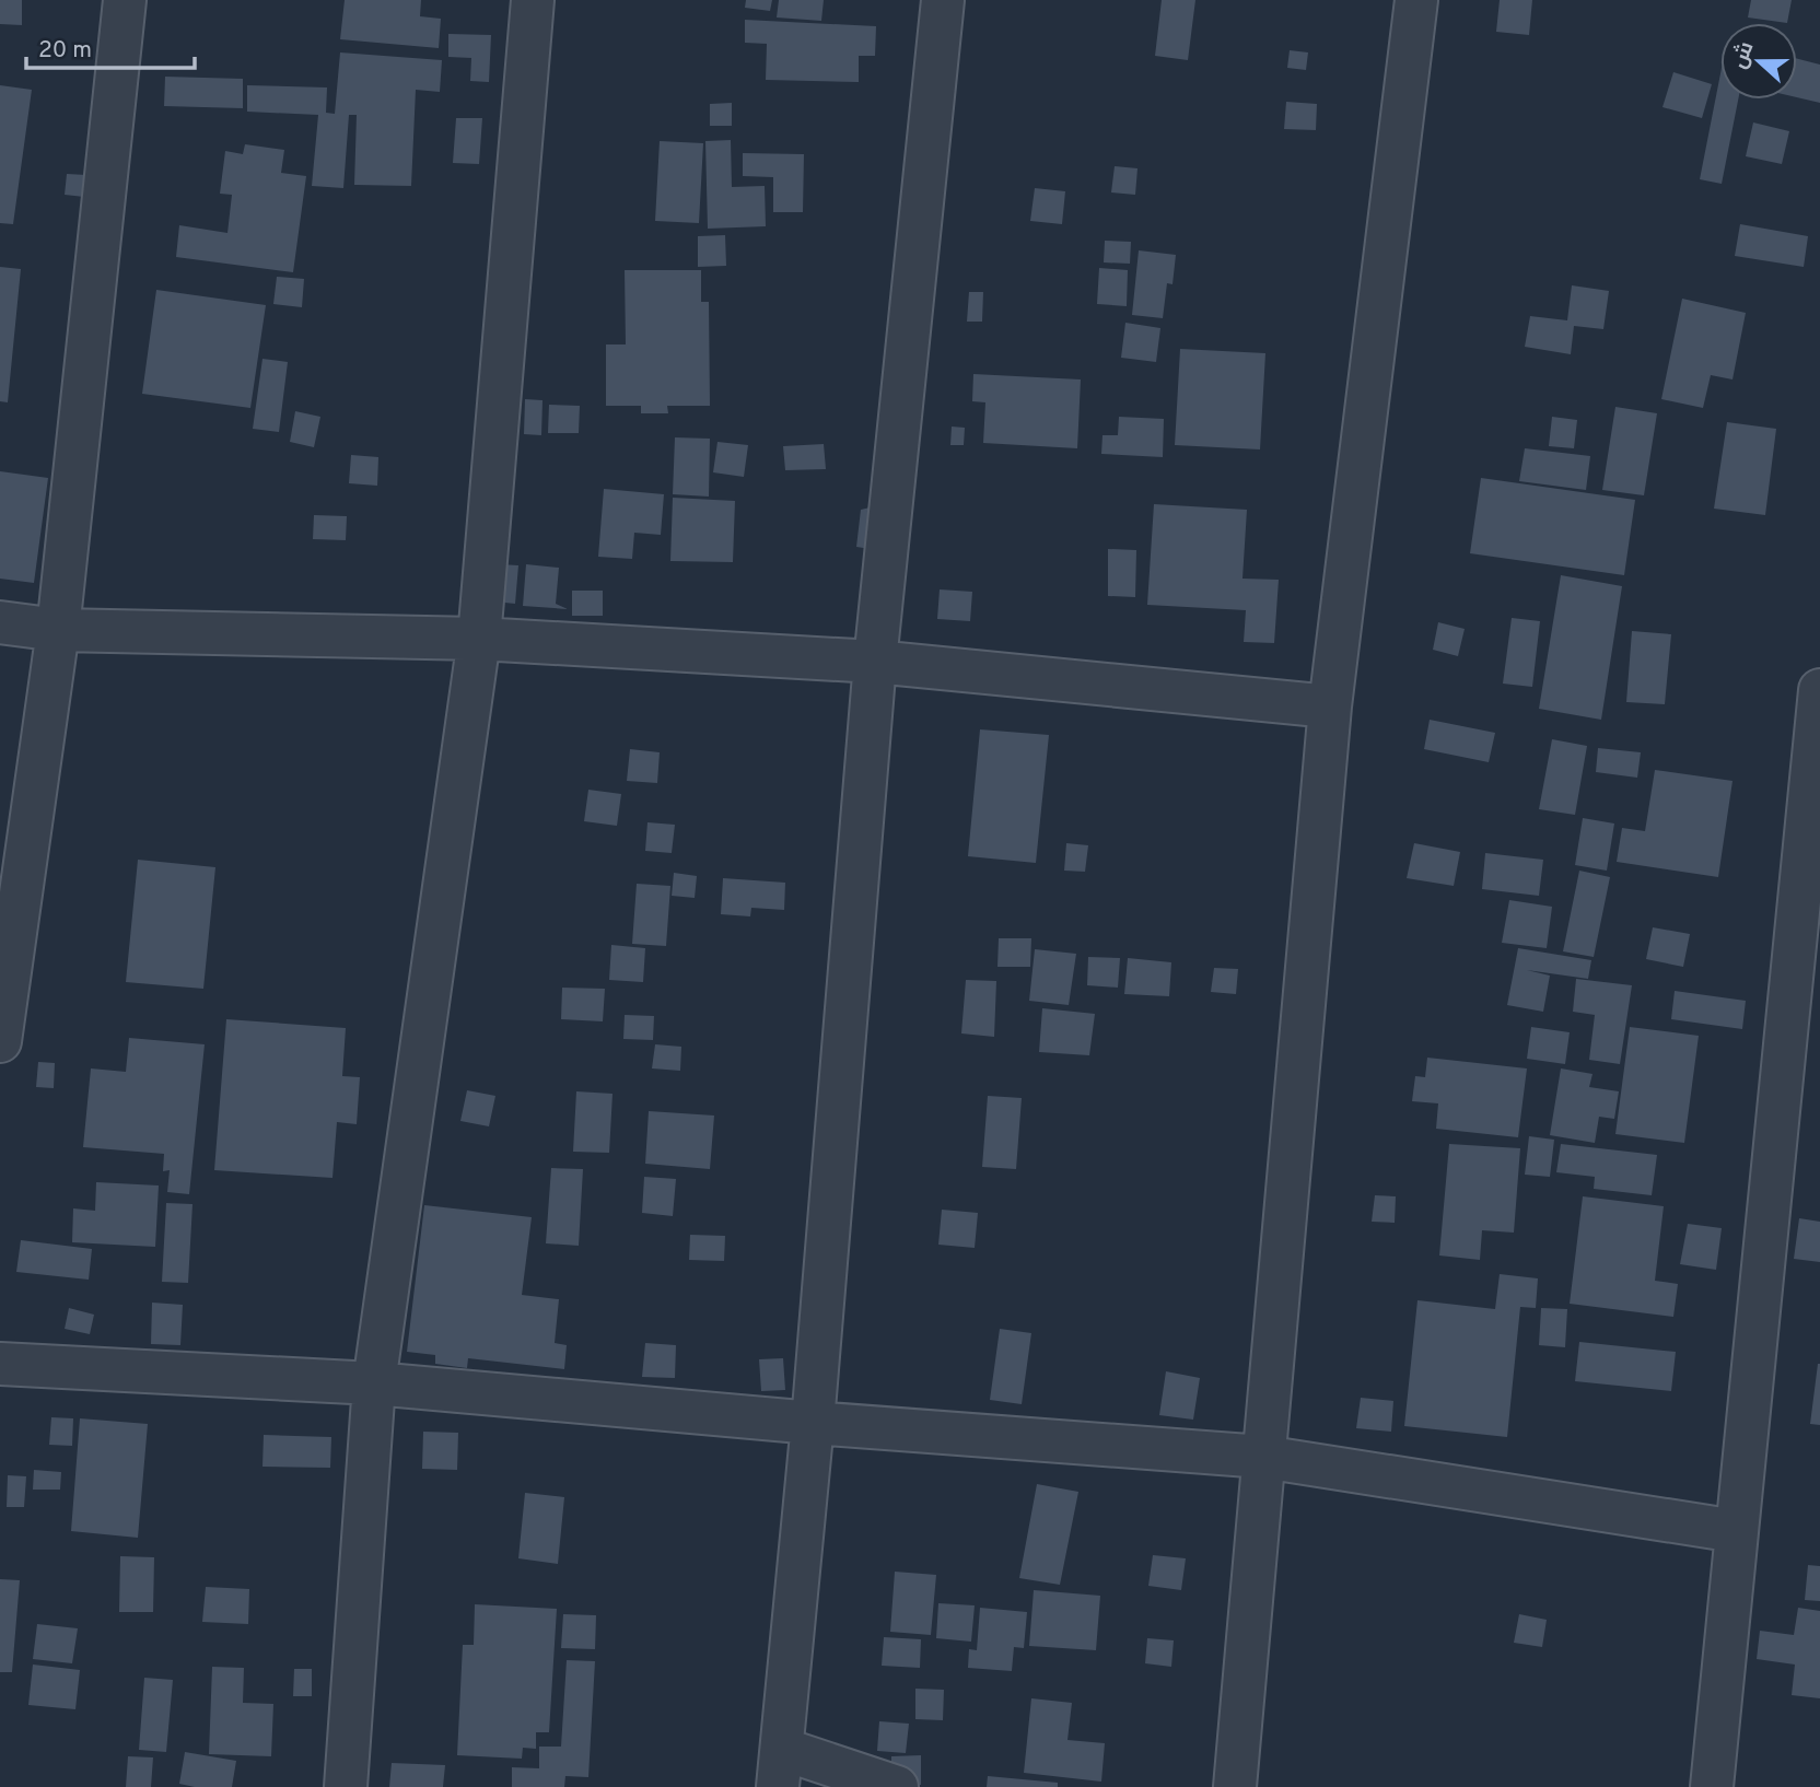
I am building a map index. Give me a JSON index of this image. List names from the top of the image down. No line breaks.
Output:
{"scale_bar":"20 m","north":"left"}
